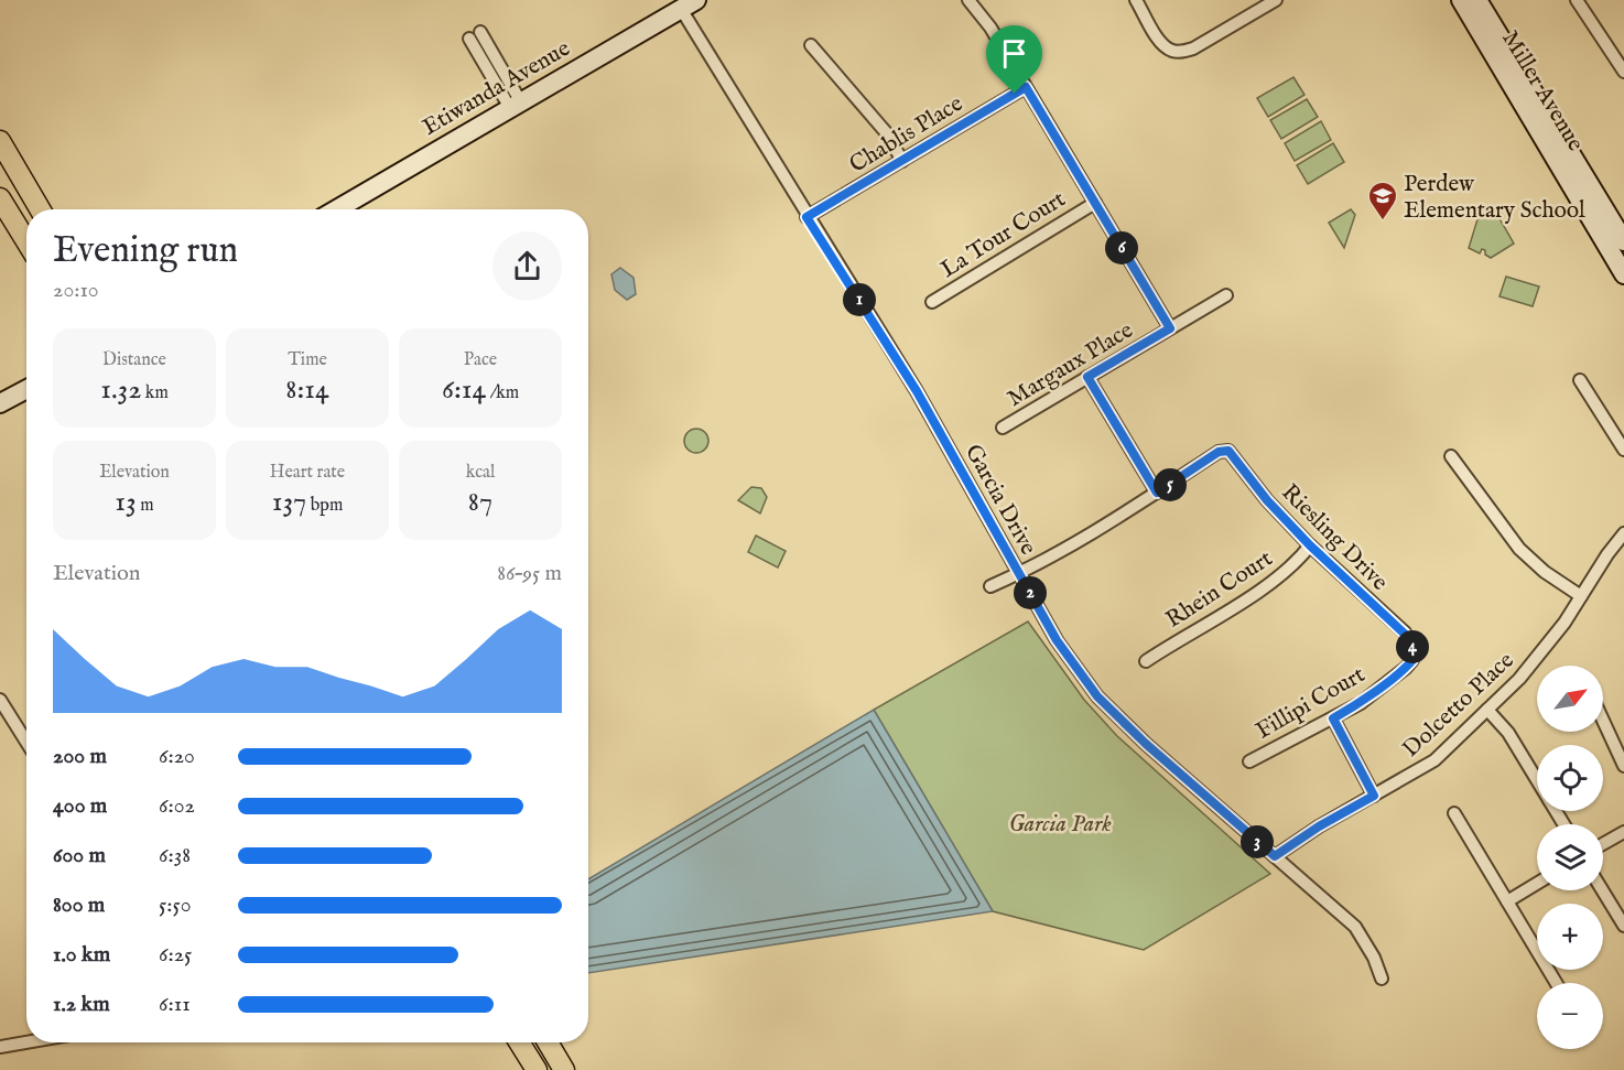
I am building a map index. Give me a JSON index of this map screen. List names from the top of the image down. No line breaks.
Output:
{"streets":{"main road":["Etiwanda Avenue","Miller Avenue"],"street":["Chablis Place","La Tour Court","Margaux Place","Garcia Drive","Riesling Drive","Rhein Court","Fillipi Court","Dolcetto Place"]},"crossings":[["Etiwanda Avenue","Garcia Drive"],["Chablis Place","Garcia Drive"],["Garcia Drive","Dolcetto Place"],["Riesling Drive","Rhein Court"],["Riesling Drive","Fillipi Court"]],"parks":["Garcia Park"],"places":{"school or university":["Perdew Elementary School"]},"north":"top right","page":{"heading":["Evening run","20:10"],"pins":["6","1","5","2","4","3"],"stats":[["Distance","1.32 km"],["Time","8:14"],["Pace","6:14 /km"],["Elevation","13 m"],["Heart rate","137 bpm"],["kcal","87"]],"chart":["Elevation","86–95 m"],"map_buttons":["+","−"],"list":[{"name":"200 m","note":"6:20"},{"name":"400 m","note":"6:02"},{"name":"600 m","note":"6:38"},{"name":"800 m","note":"5:50"},{"name":"1.0 km","note":"6:25"},{"name":"1.2 km","note":"6:11"}]}}
